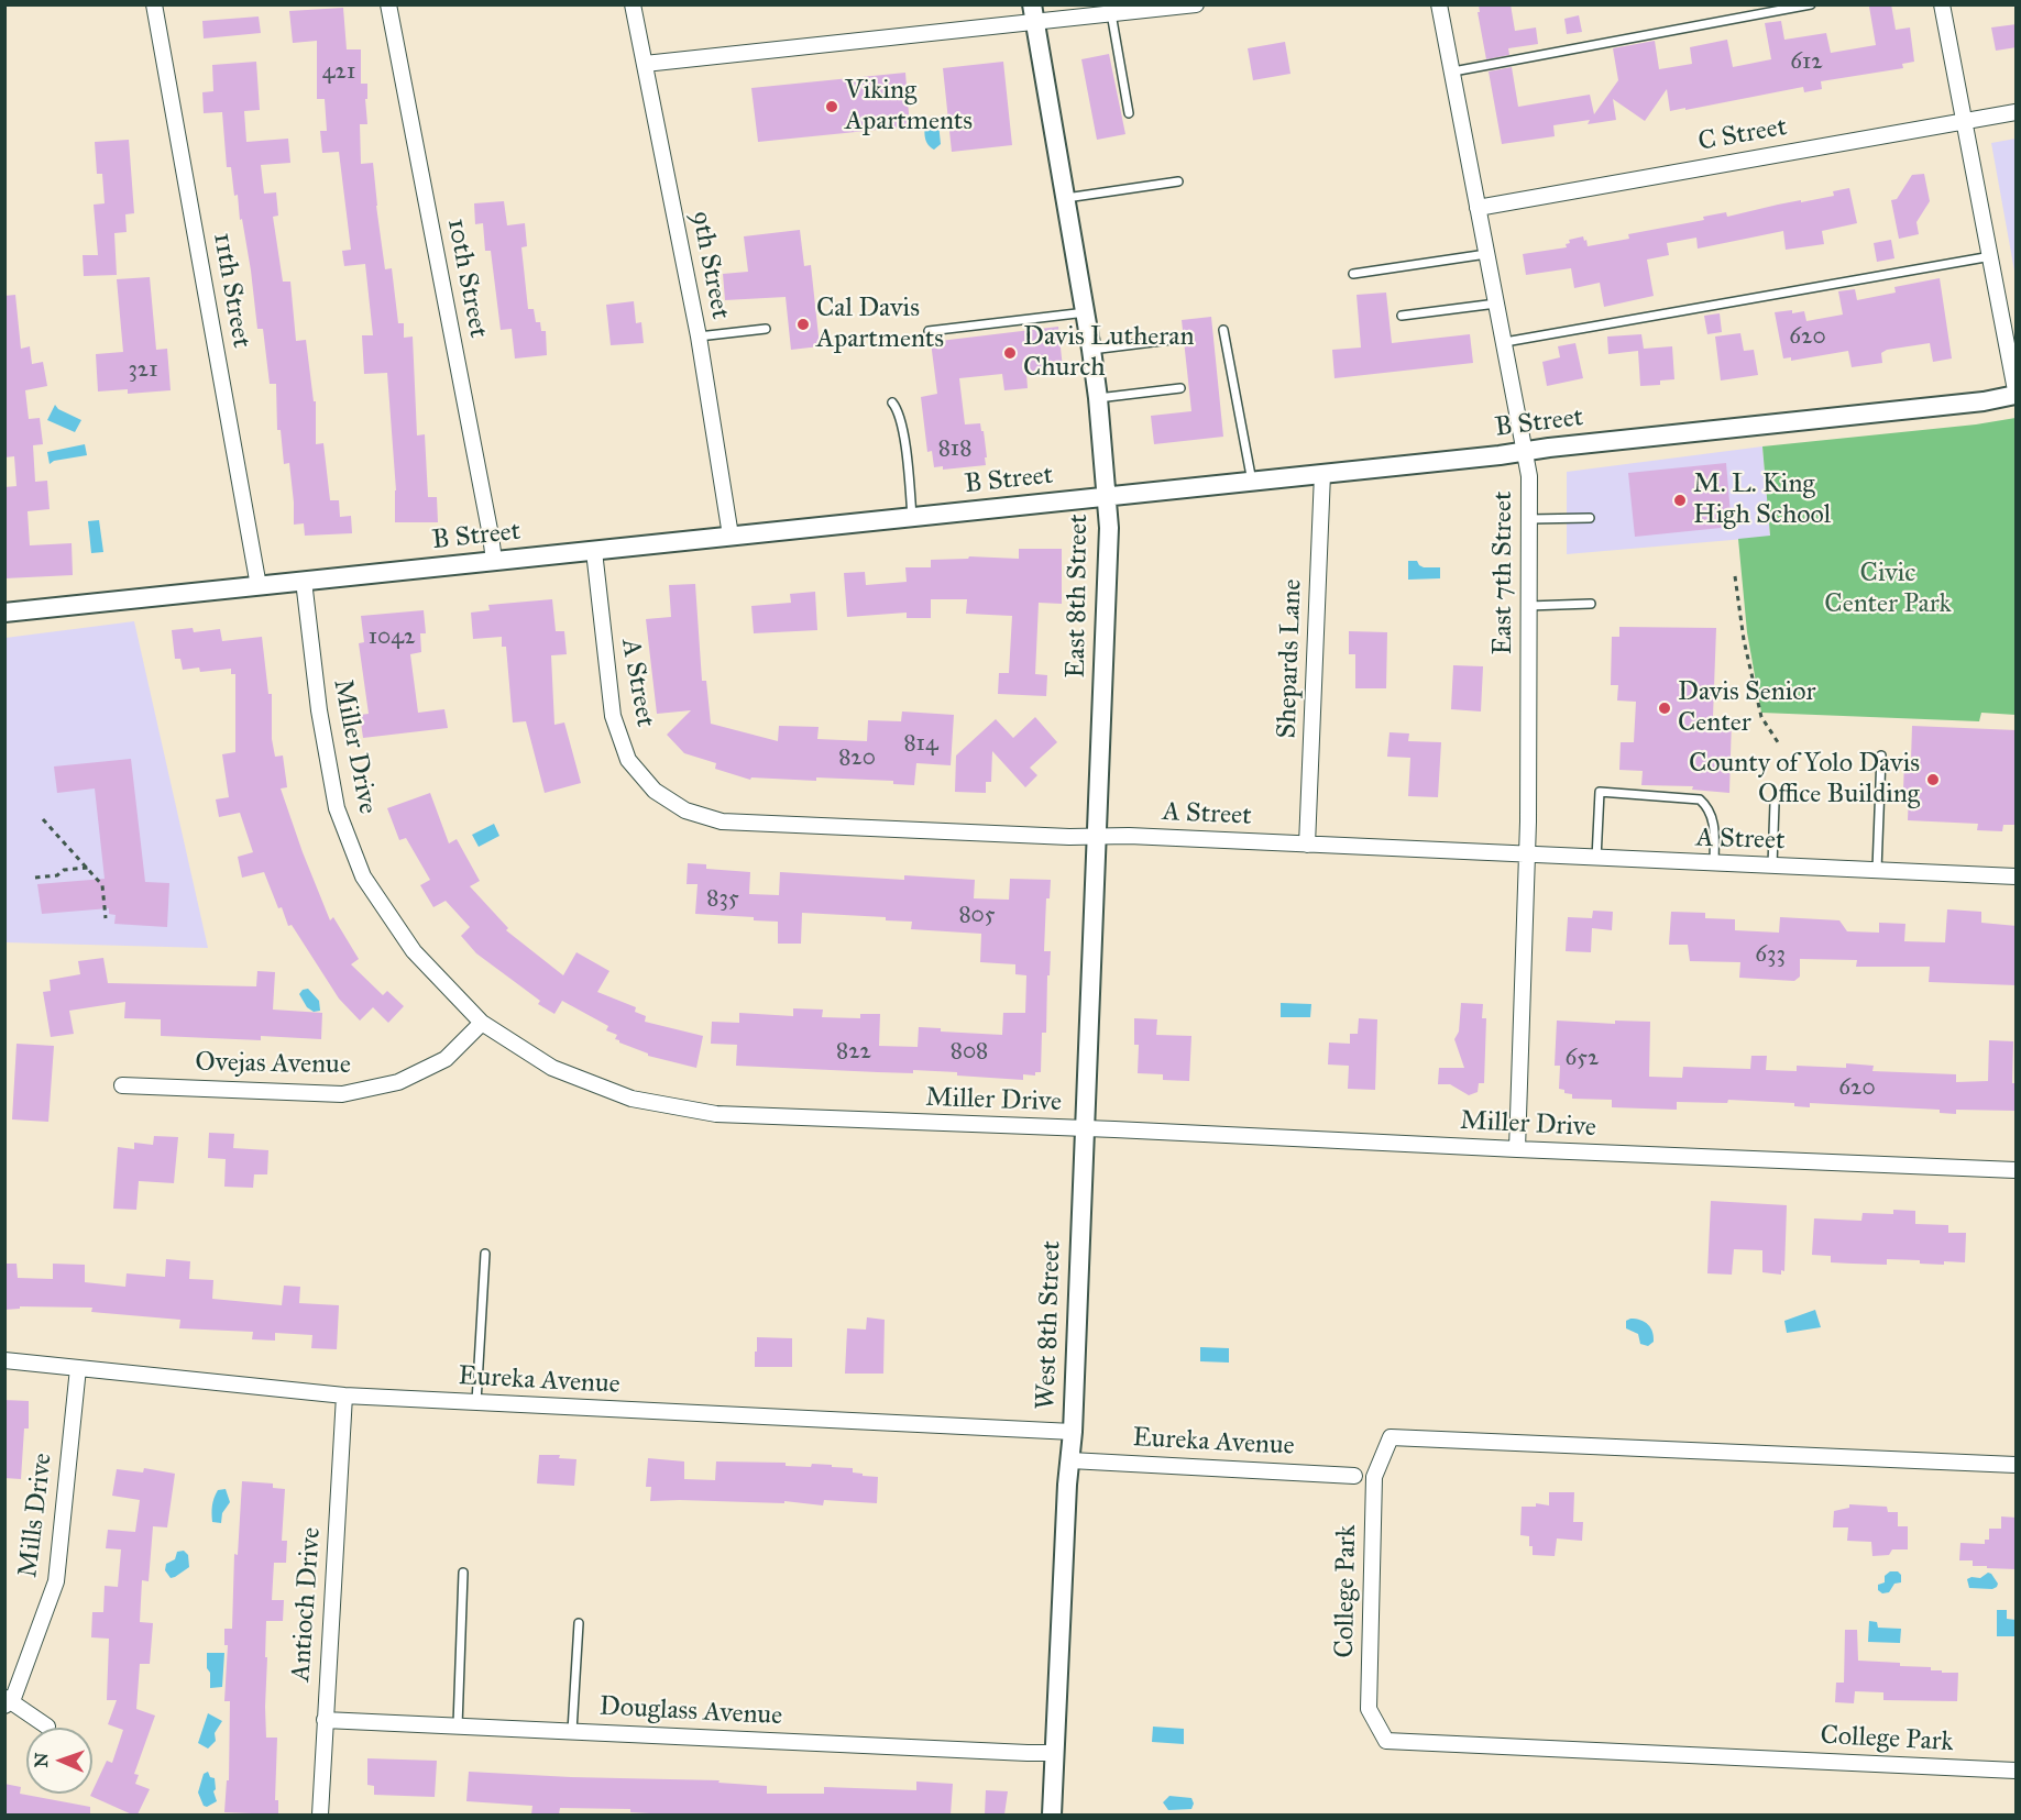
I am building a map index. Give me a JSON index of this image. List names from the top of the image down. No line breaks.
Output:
{"streets":{"street":["C Street","9th Street","10th Street","11th Street","B Street","East 7th Street","East 8th Street","Shepards Lane","A Street","Miller Drive","Ovejas Avenue","West 8th Street","Eureka Avenue","Mills Drive","College Park","Antioch Drive","Douglass Avenue"]},"crossings":[["C Street","East 7th Street"],["9th Street","B Street"],["10th Street","B Street"],["11th Street","B Street"],["B Street","East 7th Street"],["B Street","East 8th Street"],["B Street","Shepards Lane"],["B Street","A Street"],["B Street","Miller Drive"],["East 7th Street","A Street"],["East 7th Street","Miller Drive"],["East 8th Street","A Street"],["East 8th Street","West 8th Street"],["Shepards Lane","A Street"],["A Street","West 8th Street"],["Miller Drive","Ovejas Avenue"],["Miller Drive","West 8th Street"],["West 8th Street","Eureka Avenue"],["West 8th Street","Douglass Avenue"],["Eureka Avenue","Mills Drive"],["Eureka Avenue","Antioch Drive"],["Antioch Drive","Douglass Avenue"]],"parks":["Civic Center Park"],"places":["Viking Apartments","Cal Davis Apartments","Davis Lutheran Church","M. L. King High School","Davis Senior Center","County of Yolo Davis Office Building"],"house_numbers":["612","421","620","321","818","1042","814","820","835","805","633","822","808","652","620"],"north":"left"}
